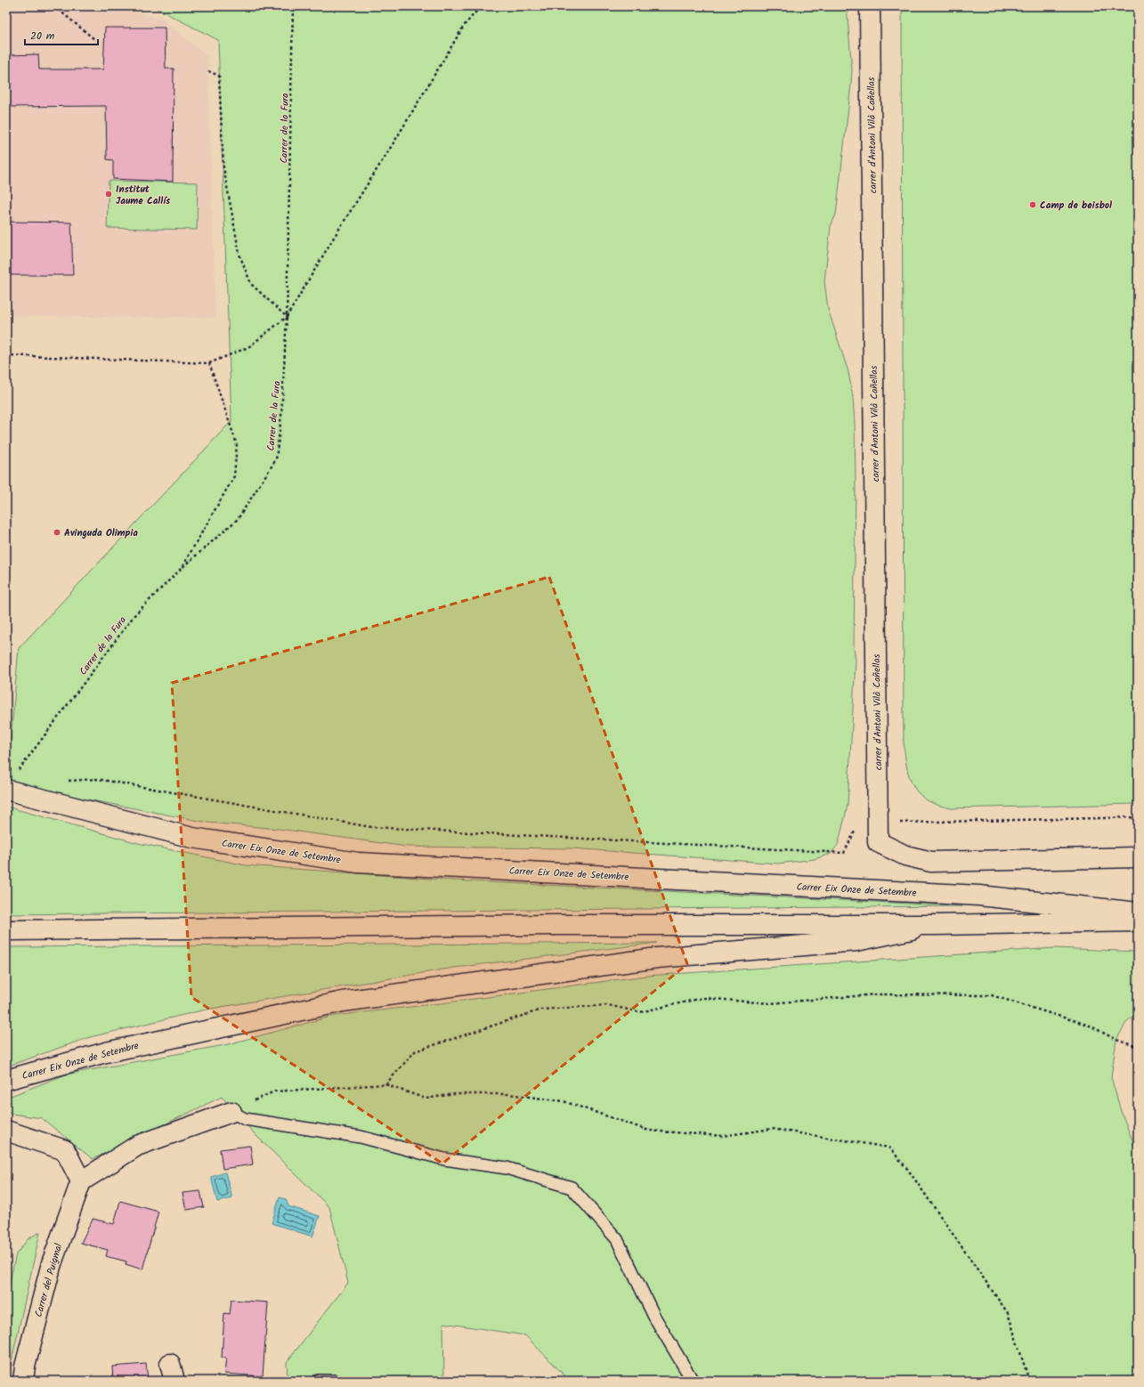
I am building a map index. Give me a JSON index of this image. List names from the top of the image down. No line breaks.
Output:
{"streets":{"street":["carrer d'Antoni Vilà Cañellas","Carrer Eix Onze de Setembre","Carrer del Puigmal"],"path":["Carrer de la Fura"]},"places":["Institut Jaume Callís","Camp de beisbol","Avinguda Olimpia"],"scale_bar":"20 m"}
